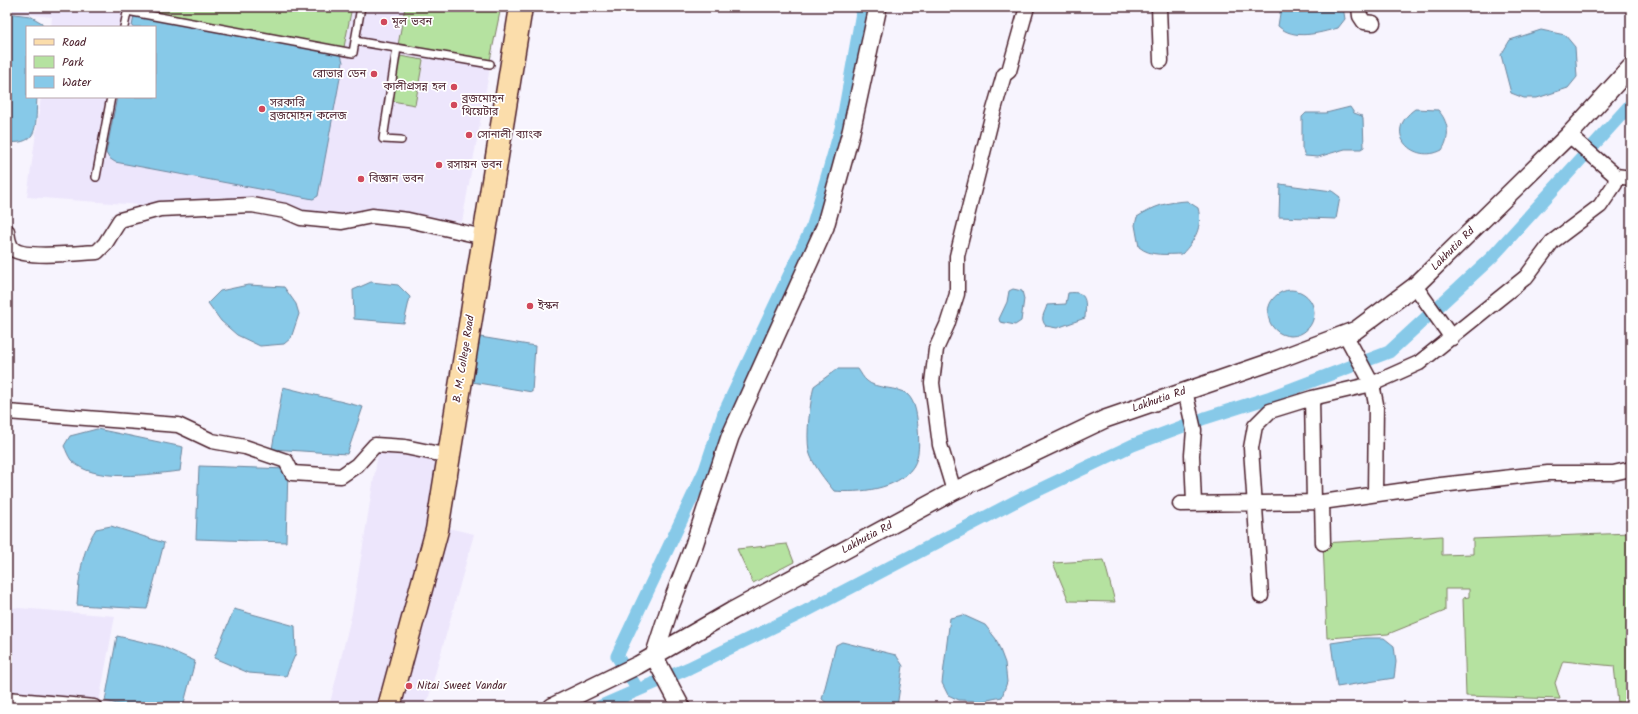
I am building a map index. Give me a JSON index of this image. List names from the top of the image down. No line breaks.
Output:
{"streets":{"main road":["B. M. College Road"],"street":["Lakhutia Rd"]},"places":["মূল ভবন","রোভার ডেন","কালীপ্রসন্ন হল","ব্রজমোহন থিয়েটার","সরকারি ব্রজমোহন কলেজ","সোনালী ব্যাংক","রসায়ন ভবন","বিজ্ঞান ভবন","ইস্কন","Nitai Sweet Vandar"],"legend":["Road","Park","Water"]}
